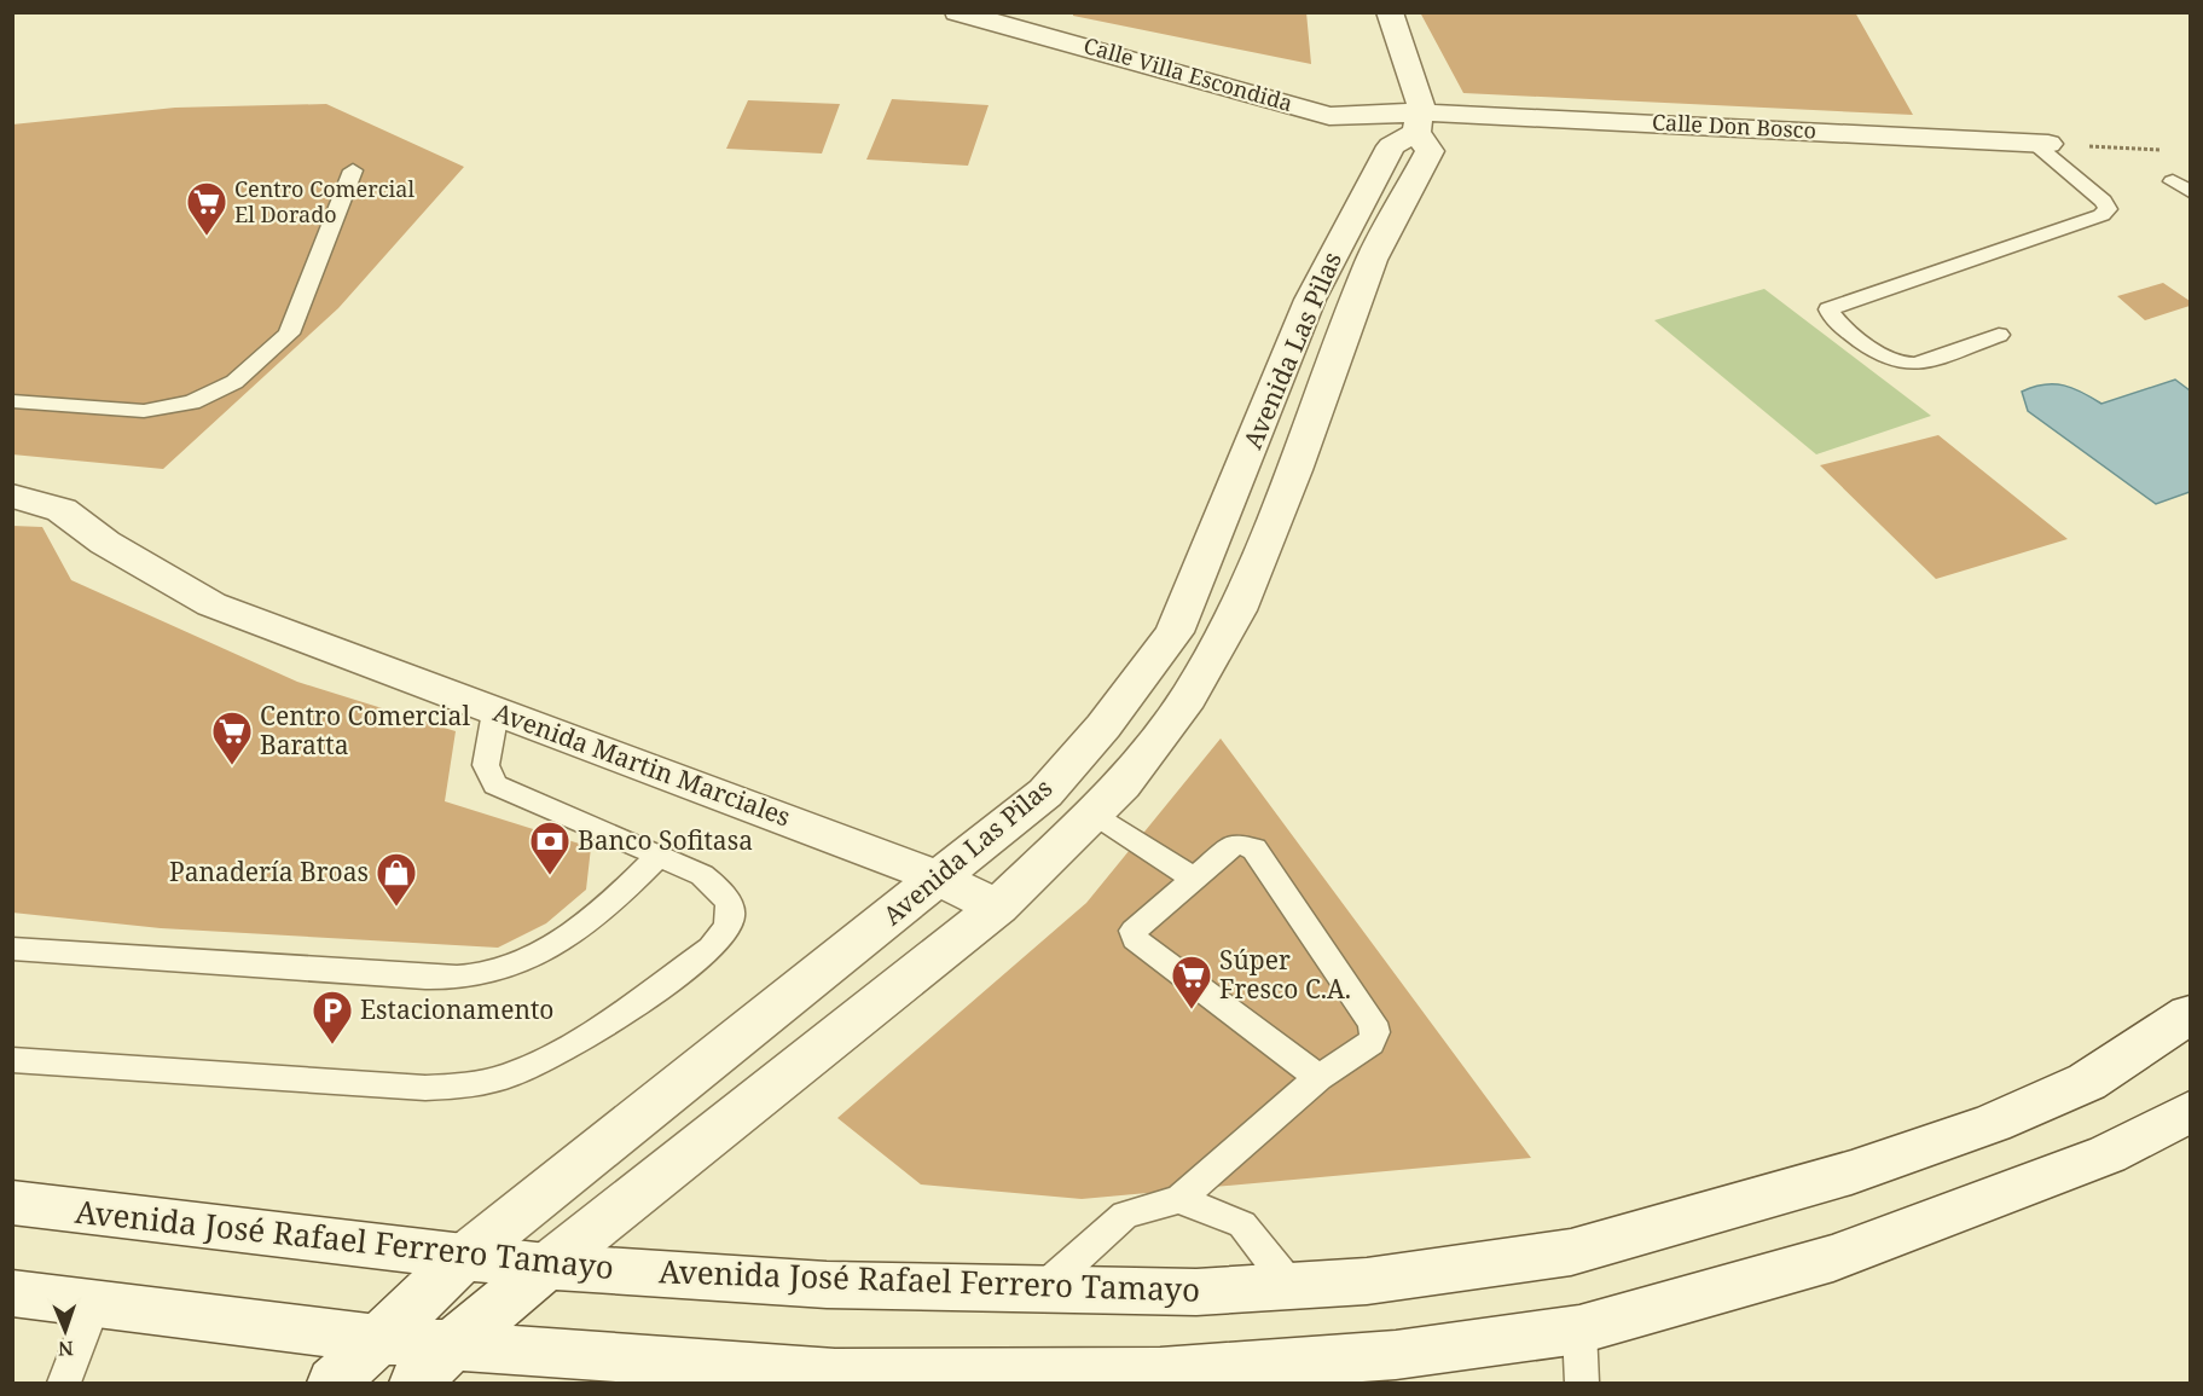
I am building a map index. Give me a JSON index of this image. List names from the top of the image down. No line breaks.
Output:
{"streets":{"street":["Calle Villa Escondida","Calle Don Bosco","Avenida Las Pilas","Avenida Martin Marciales","Avenida José Rafael Ferrero Tamayo"]},"crossings":[["Calle Villa Escondida","Calle Don Bosco"],["Calle Villa Escondida","Avenida Las Pilas"],["Calle Don Bosco","Avenida Las Pilas"],["Avenida Las Pilas","Avenida Martin Marciales"],["Avenida Las Pilas","Avenida José Rafael Ferrero Tamayo"]],"places":{"supermarket":["Centro Comercial El Dorado","Centro Comercial Baratta","Súper Fresco C.A."],"bank":["Banco Sofitasa"],"shop":["Panadería Broas"],"parking":["Estacionamento"]},"north":"bottom"}
